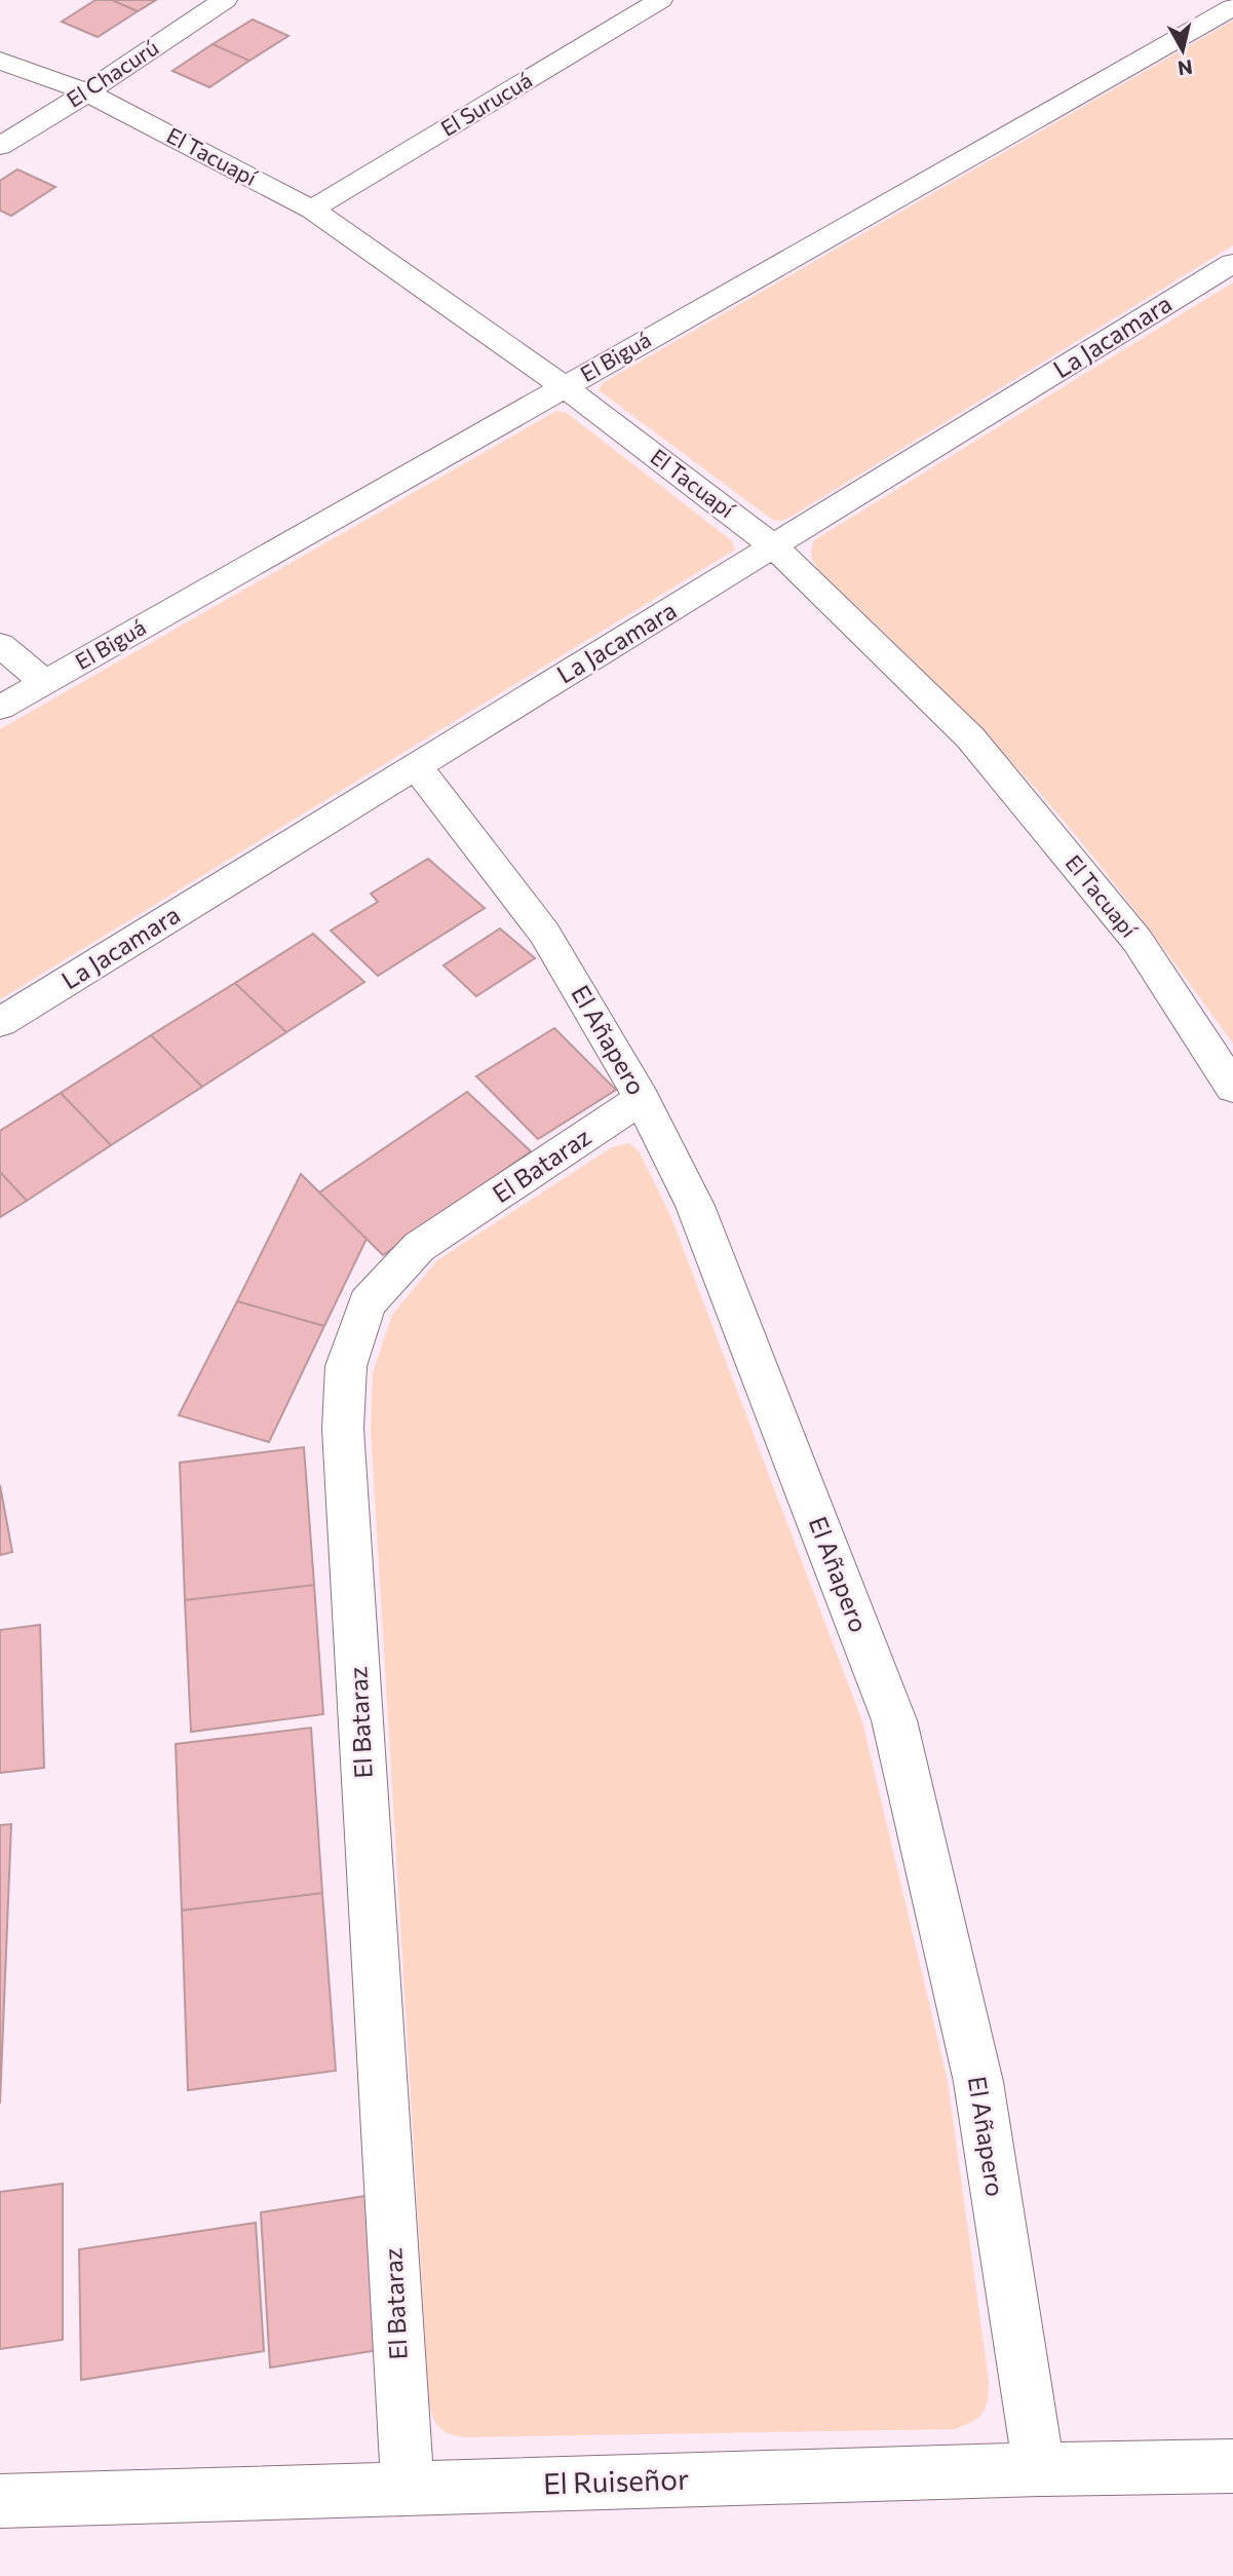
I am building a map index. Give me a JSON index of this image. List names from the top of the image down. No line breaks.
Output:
{"streets":{"street":["El Chacurú","El Surucuá","El Tacuapí","La Jacamara","El Biguá","El Añapero","El Bataraz","El Ruiseñor"]},"crossings":[["El Chacurú","El Tacuapí"],["El Surucuá","El Tacuapí"],["El Tacuapí","La Jacamara"],["El Tacuapí","El Biguá"],["La Jacamara","El Añapero"],["El Añapero","El Bataraz"],["El Añapero","El Ruiseñor"],["El Bataraz","El Ruiseñor"]],"north":"bottom"}
